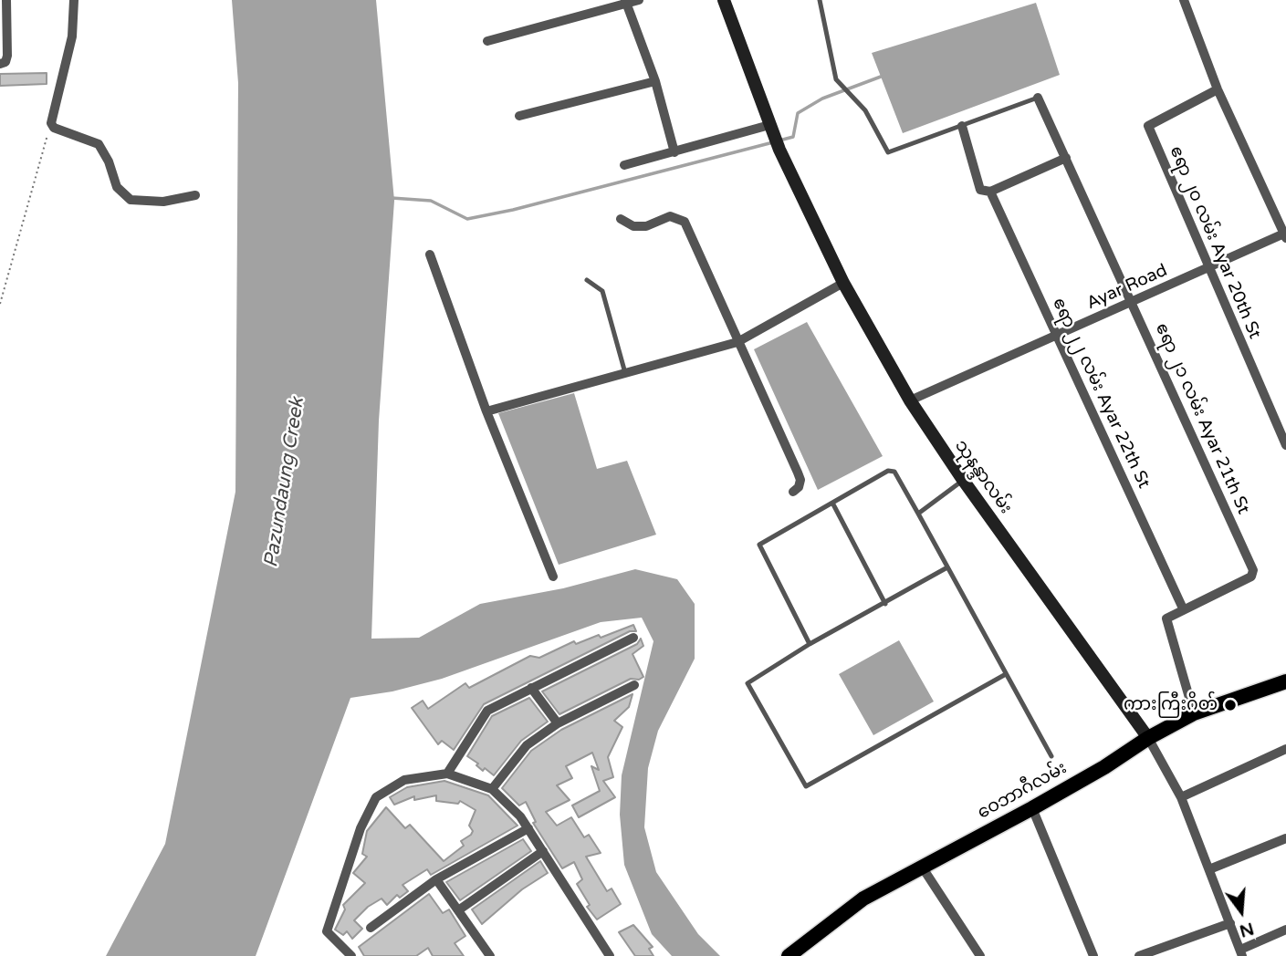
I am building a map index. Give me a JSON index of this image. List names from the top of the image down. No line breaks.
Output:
{"streets":{"main road":["သုနန္ဒာလမ်း","ဝေဘာဂီလမ်း"],"street":["ဧရာ ၂၀ လမ်း Ayar 20th St","Ayar Road","ဧရာ ၂၂ လမ်း Ayar 22th St","ဧရာ ၂၁ လမ်း Ayar 21th St"]},"crossings":[["ဧရာ ၂၀ လမ်း Ayar 20th St","Ayar Road"],["Ayar Road","ဧရာ ၂၂ လမ်း Ayar 22th St"],["Ayar Road","ဧရာ ၂၁ လမ်း Ayar 21th St"],["Ayar Road","သုနန္ဒာလမ်း"],["ဧရာ ၂၂ လမ်း Ayar 22th St","ဧရာ ၂၁ လမ်း Ayar 21th St"],["သုနန္ဒာလမ်း","ဝေဘာဂီလမ်း"]],"water":["Pazundaung Creek"],"places":["ကားကြီးဂိတ်"],"north":"bottom"}
